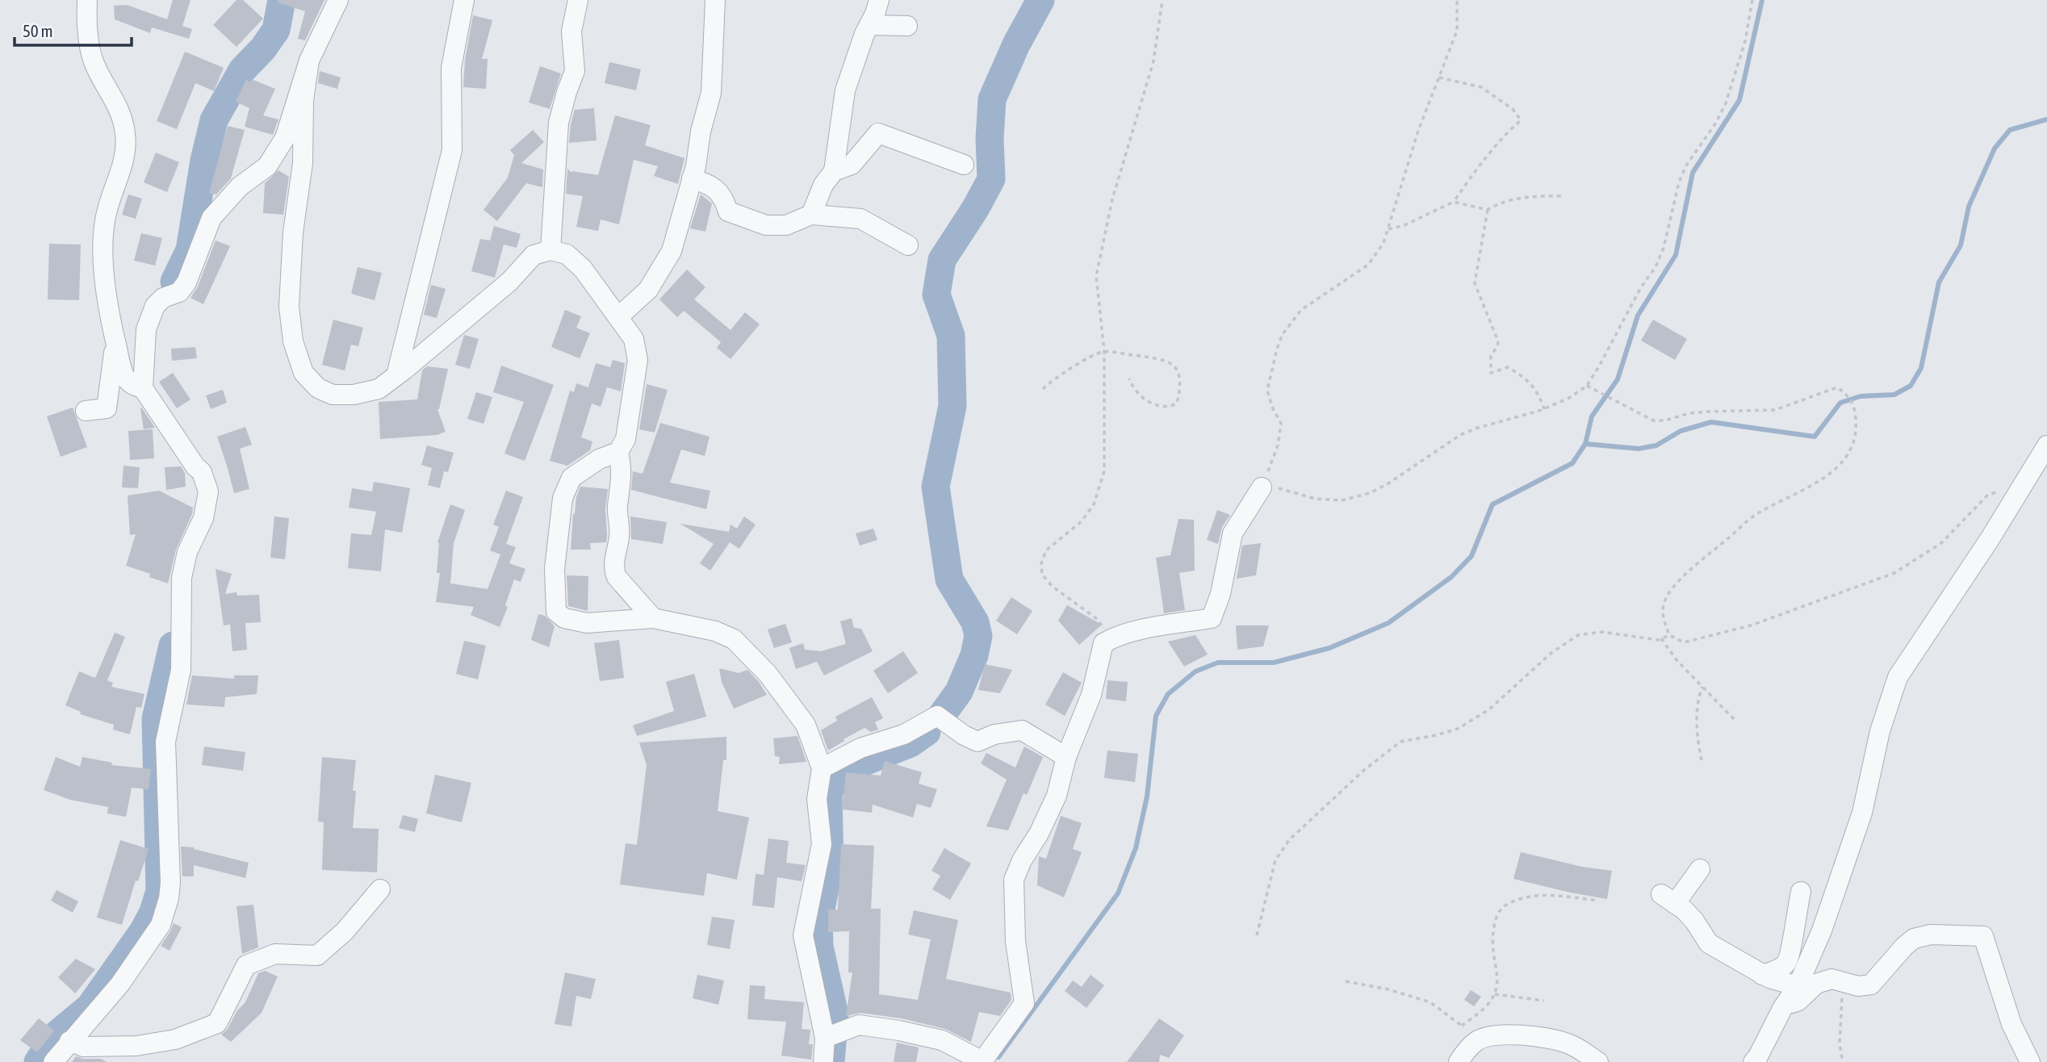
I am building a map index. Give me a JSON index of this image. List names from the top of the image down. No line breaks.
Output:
{"scale_bar":"50 m"}
